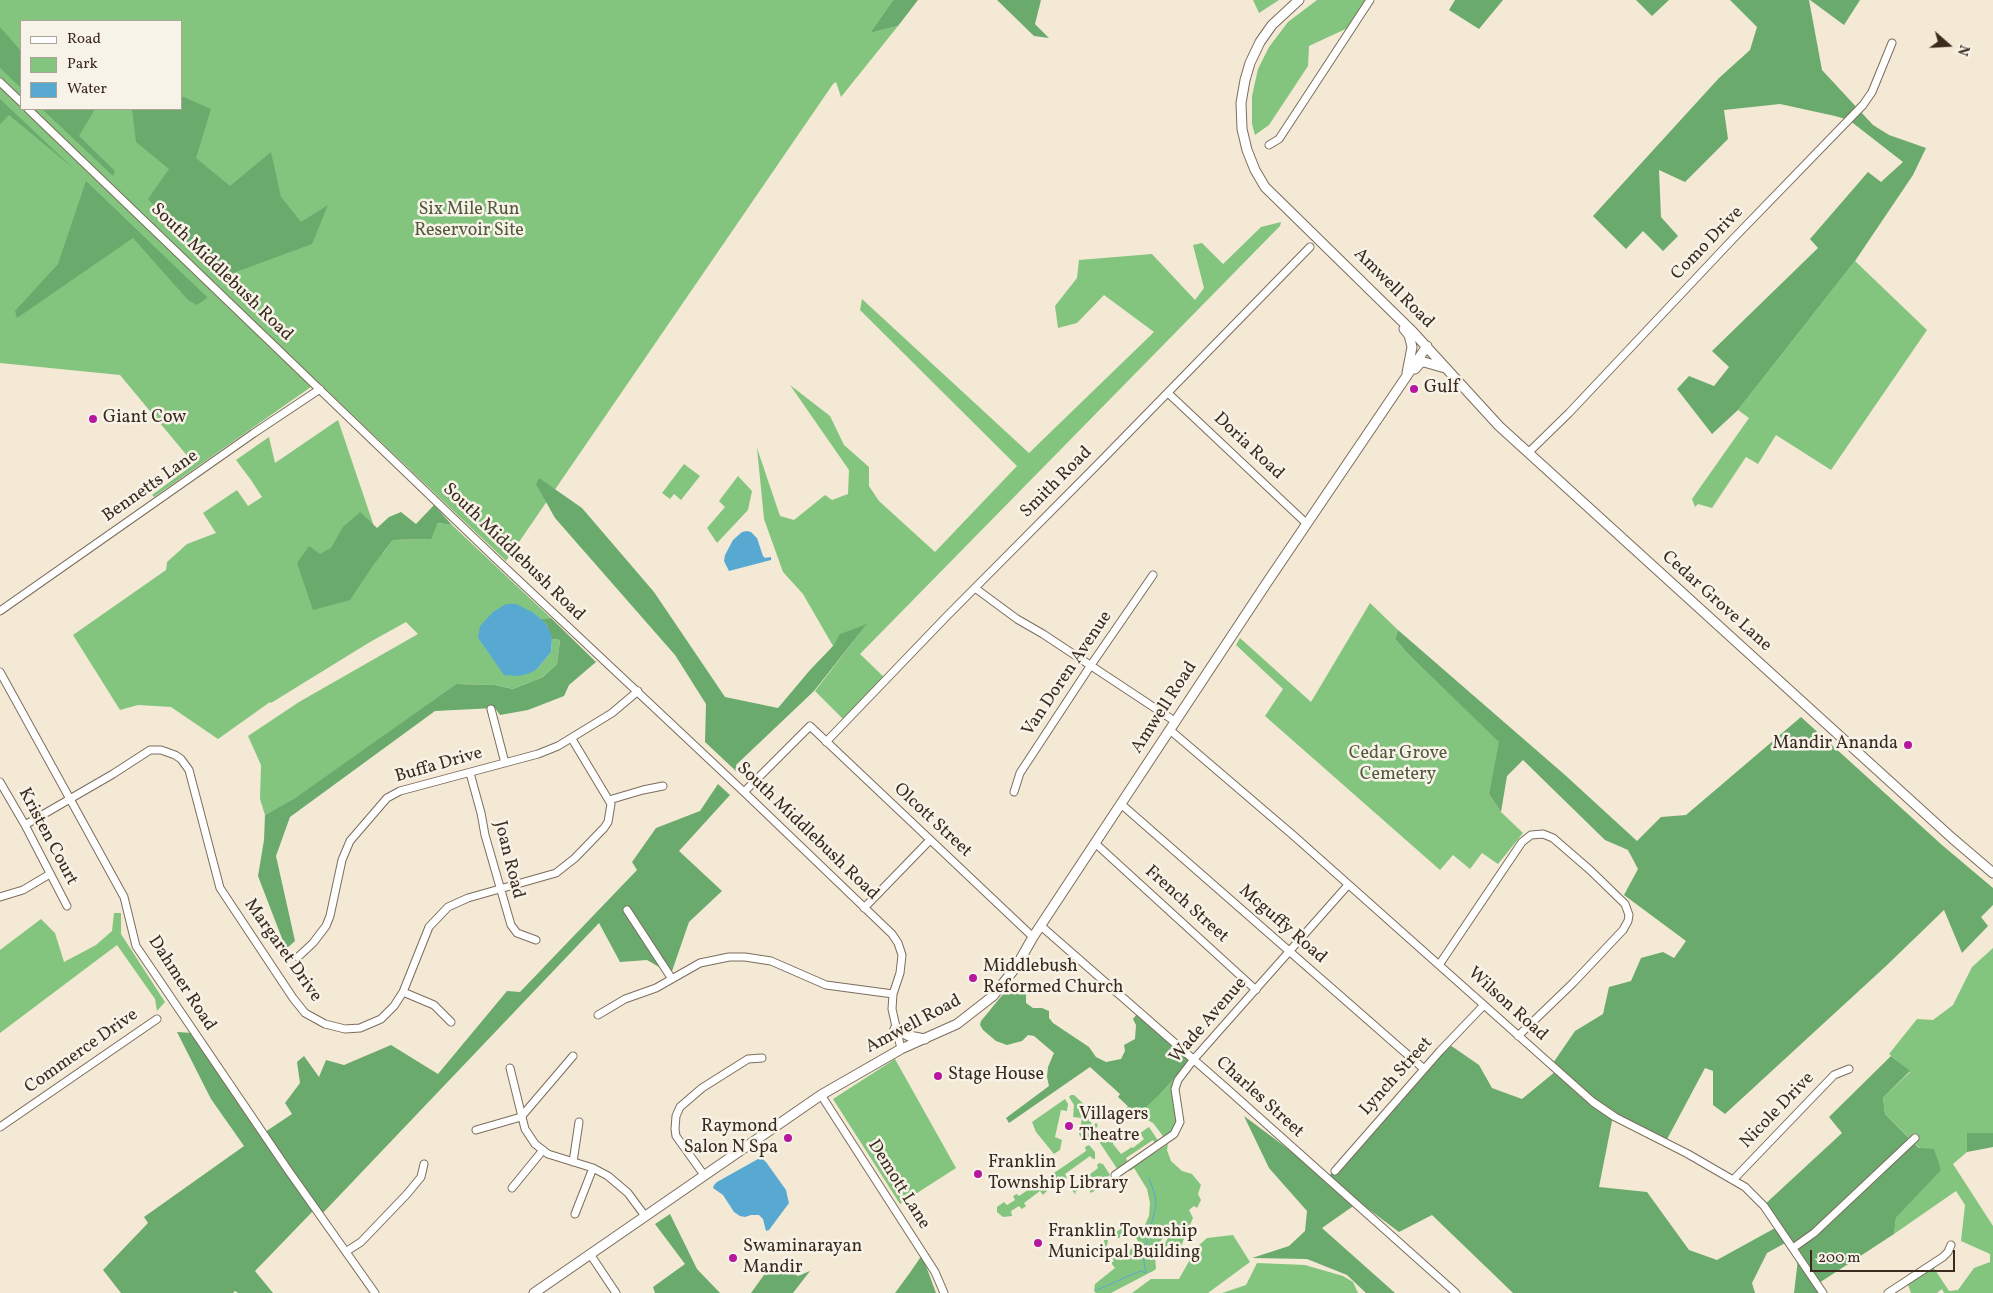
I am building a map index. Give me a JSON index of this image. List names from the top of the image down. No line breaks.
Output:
{"streets":{"main road":["Amwell Road","Cedar Grove Lane"],"street":["Como Drive","South Middlebush Road","Doria Road","Smith Road","Bennetts Lane","Van Doren Avenue","Buffa Drive","Olcott Street","Kristen Court","Joan Road","French Street","Mcguffy Road","Margaret Drive","Dahmer Road","Wilson Road","Wade Avenue","Commerce Drive","Lynch Street","Charles Street","Nicole Drive","Demott Lane"]},"crossings":[["Como Drive","Cedar Grove Lane"],["South Middlebush Road","Amwell Road"],["South Middlebush Road","Bennetts Lane"],["South Middlebush Road","Buffa Drive"],["South Middlebush Road","Olcott Street"],["Amwell Road","Doria Road"],["Amwell Road","Cedar Grove Lane"],["Amwell Road","Olcott Street"],["Amwell Road","French Street"],["Amwell Road","Mcguffy Road"],["Amwell Road","Wilson Road"],["Amwell Road","Charles Street"],["Amwell Road","Demott Lane"],["Doria Road","Smith Road"],["Smith Road","Olcott Street"],["Smith Road","Wilson Road"],["Van Doren Avenue","Wilson Road"],["Buffa Drive","Joan Road"],["Kristen Court","Margaret Drive"],["Joan Road","Margaret Drive"],["French Street","Wade Avenue"],["Mcguffy Road","Wade Avenue"],["Mcguffy Road","Lynch Street"],["Margaret Drive","Dahmer Road"],["Wilson Road","Wade Avenue"],["Wilson Road","Lynch Street"],["Wilson Road","Nicole Drive"],["Wade Avenue","Charles Street"]],"parks":["Six Mile Run Reservoir Site","Cedar Grove Cemetery"],"places":["Gulf","Giant Cow","Mandir Ananda","Middlebush Reformed Church","Stage House","Villagers Theatre","Raymond Salon N Spa","Franklin Township Library","Franklin Township Municipal Building","Swaminarayan Mandir"],"legend":["Road","Park","Water"],"scale_bar":"200 m","north":"right"}
